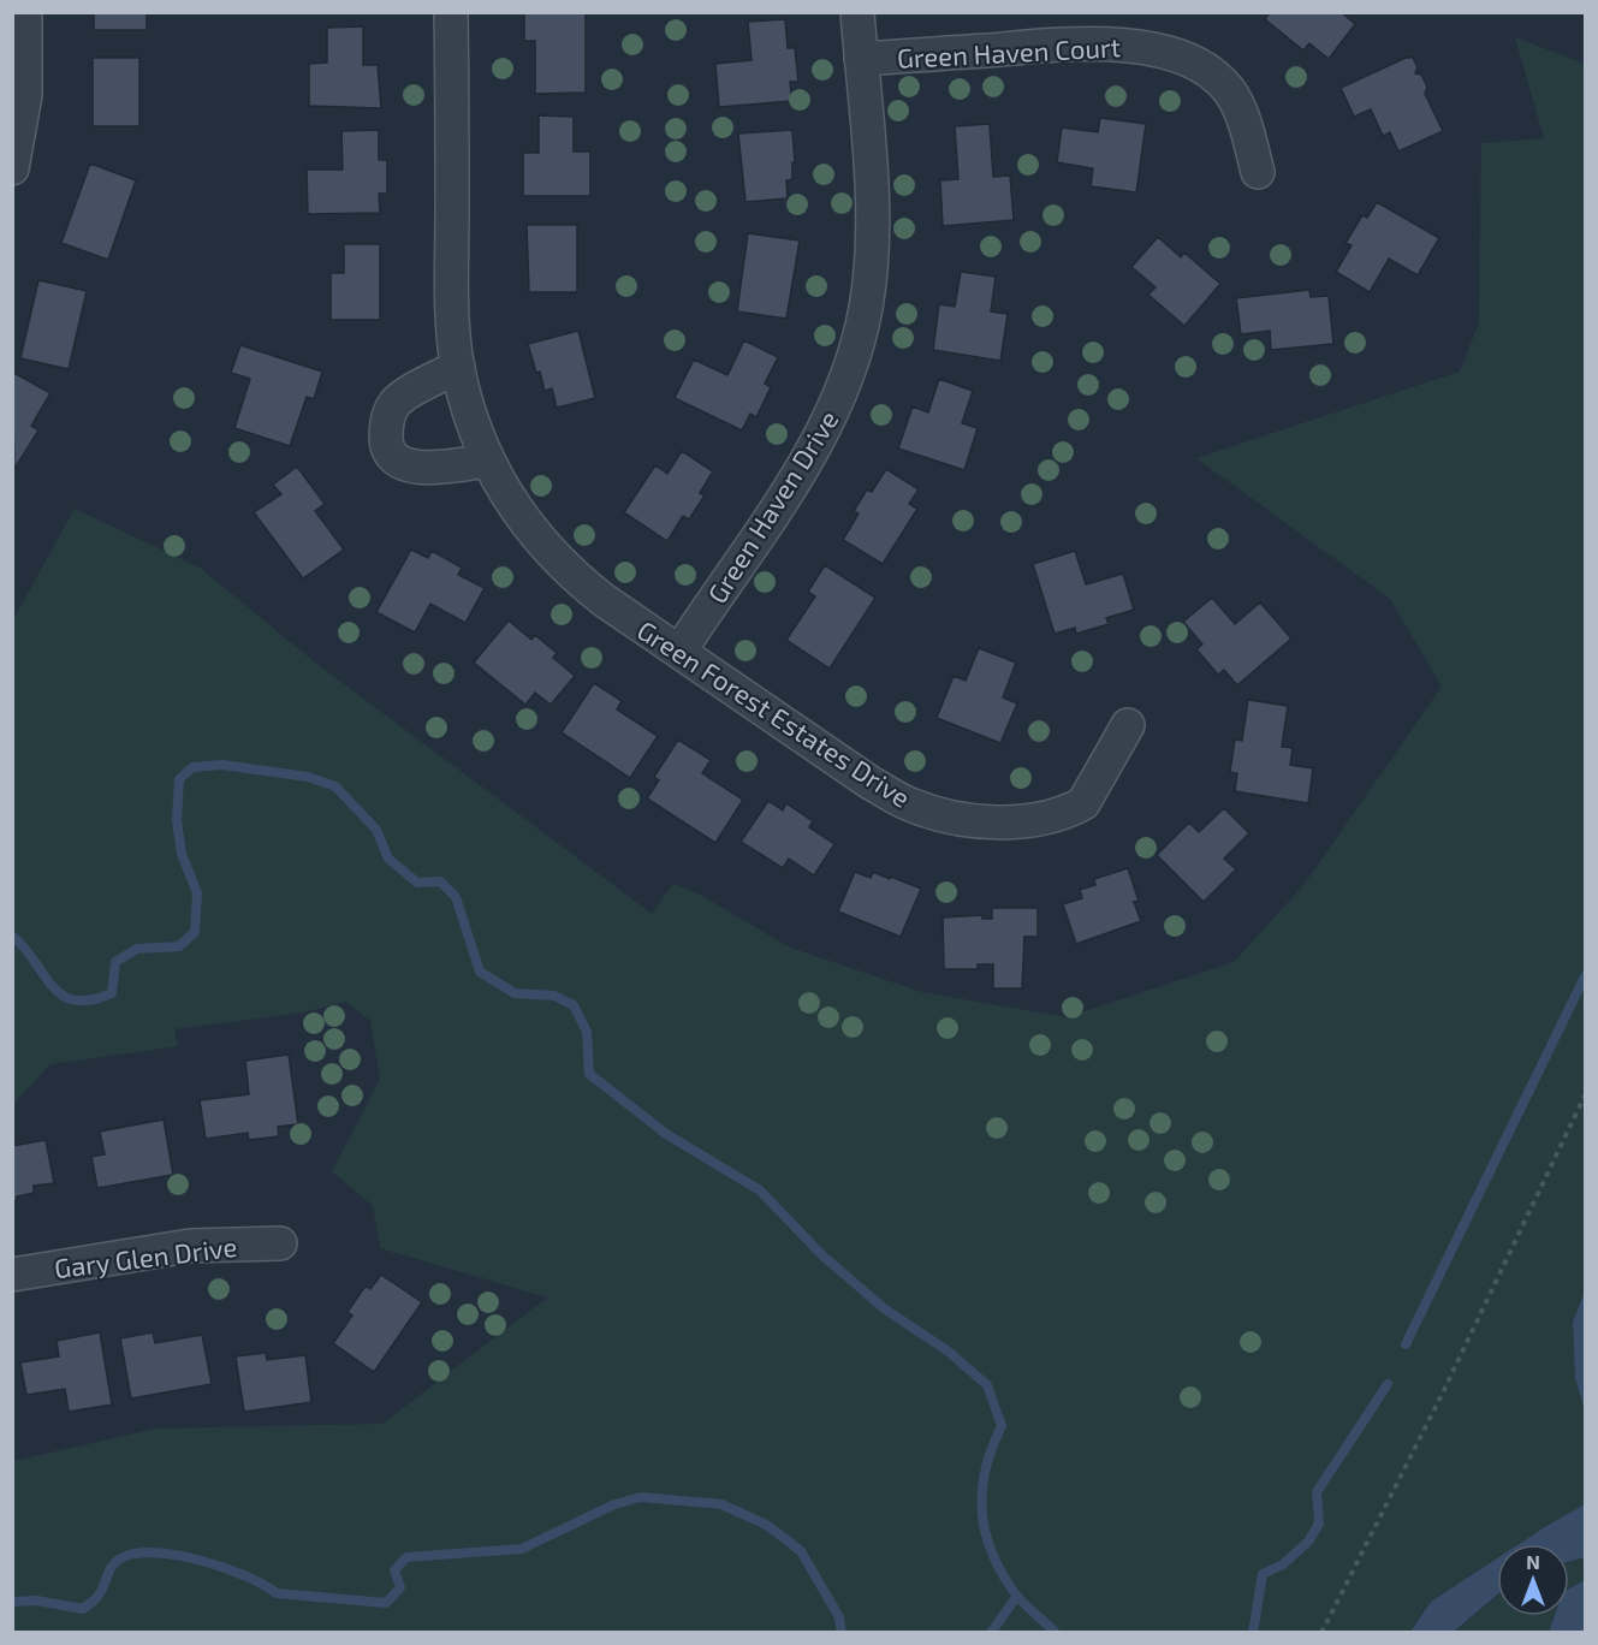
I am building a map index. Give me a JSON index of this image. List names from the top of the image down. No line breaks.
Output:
{"streets":{"street":["Green Haven Court","Green Haven Drive","Green Forest Estates Drive","Gary Glen Drive"]},"crossings":[["Green Haven Court","Green Haven Drive"],["Green Haven Drive","Green Forest Estates Drive"]],"north":"top"}
